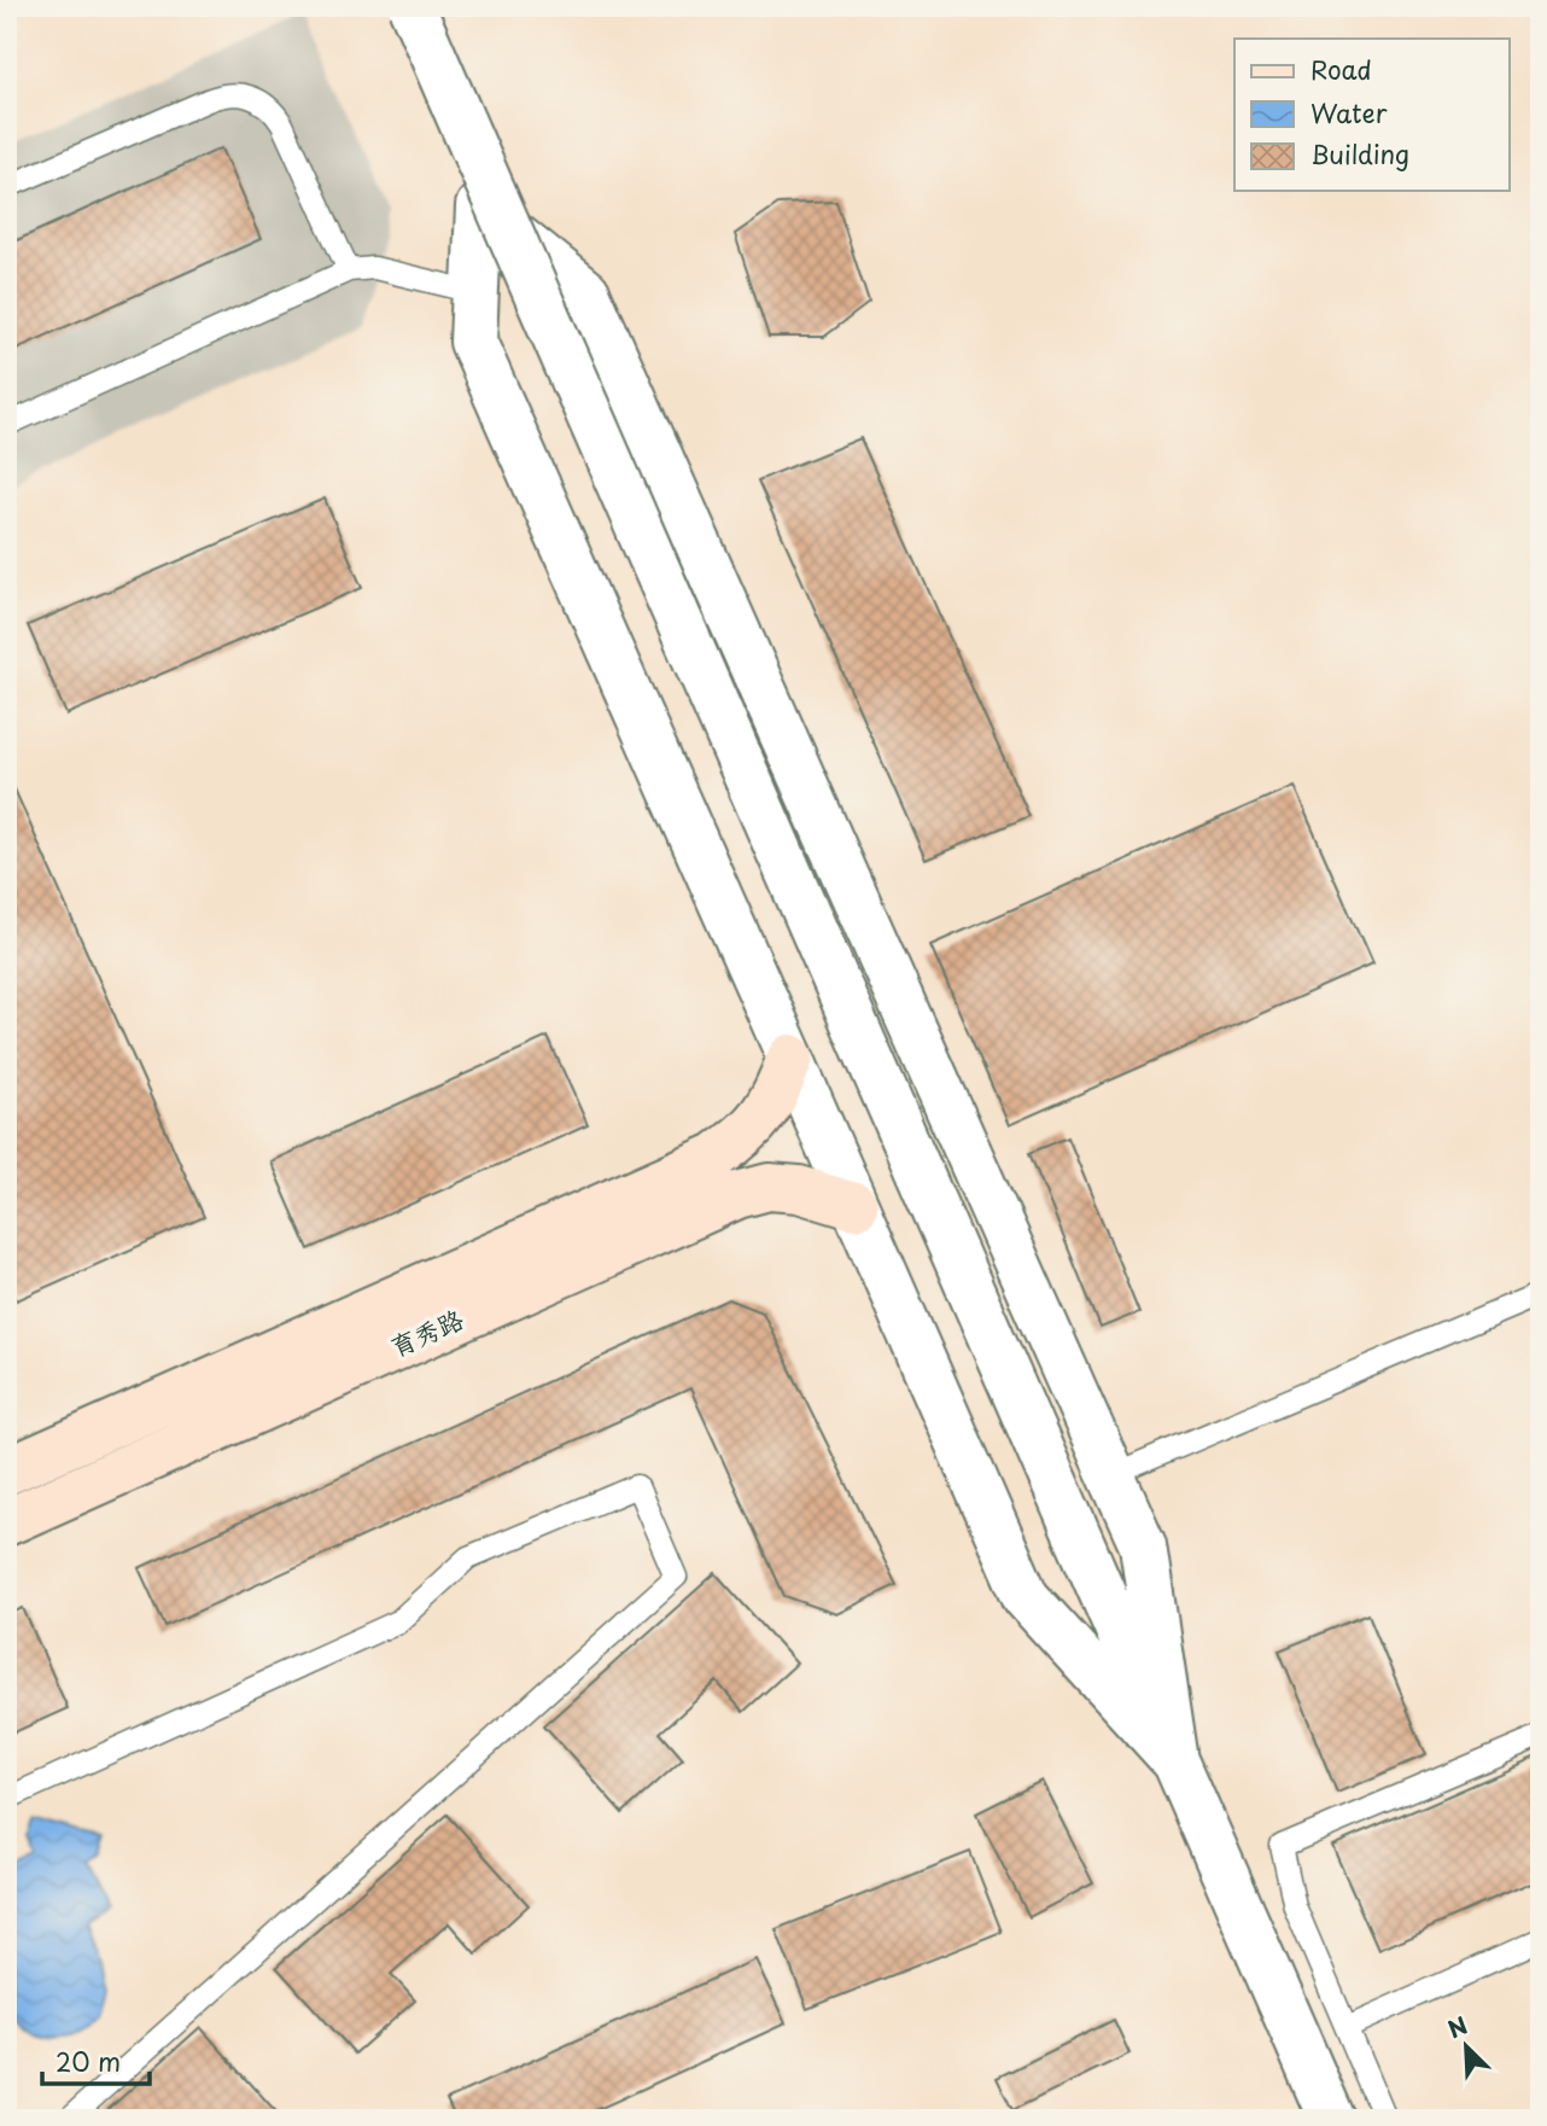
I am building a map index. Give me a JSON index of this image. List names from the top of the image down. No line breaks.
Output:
{"streets":{"main road":["育秀路"]},"legend":["Road","Water","Building"],"scale_bar":"20 m","north":"top left"}
